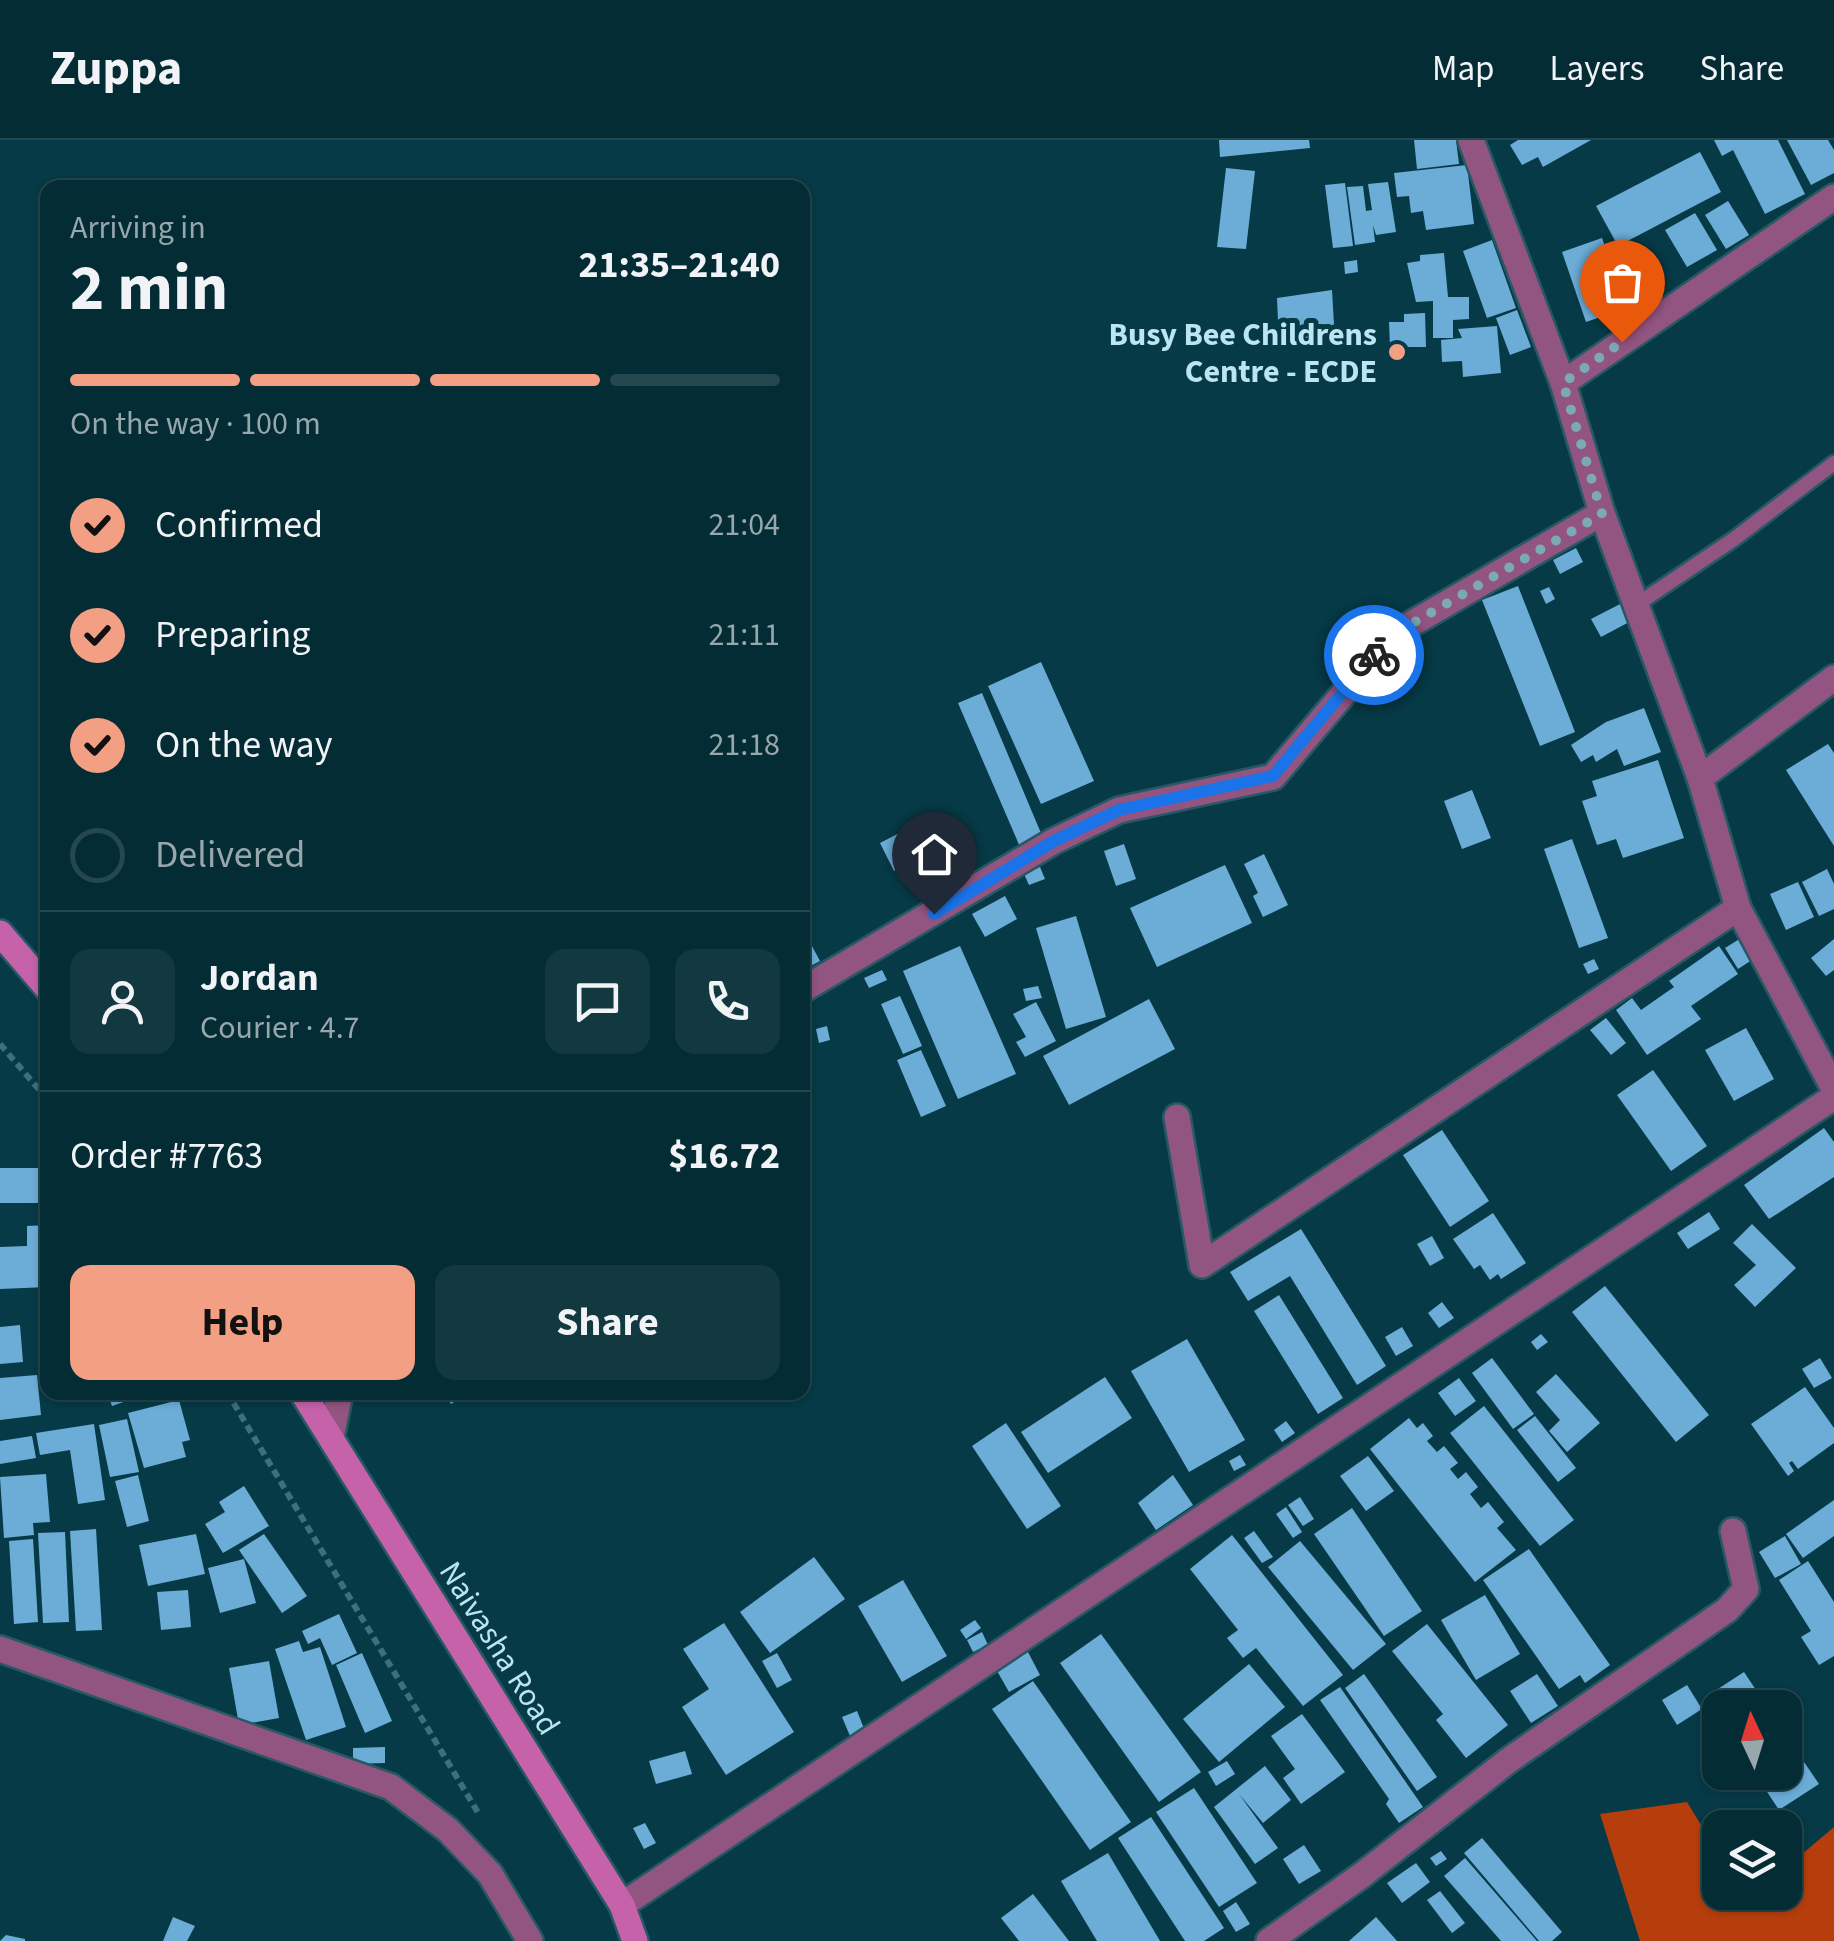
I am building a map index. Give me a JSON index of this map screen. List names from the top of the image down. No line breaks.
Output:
{"streets":{"main road":["Naivasha Road"]},"places":["Busy Bee Childrens Centre - ECDE"],"north":"top","page":{"header":"Zuppa","nav":["Map","Layers","Share"],"heading":["2 min","Arriving in","21:35–21:40"],"panel":["Jordan","Courier · 4.7","Order #7763","$16.72"],"bar":"On the way · 100 m","list":[["Confirmed","21:04"],["Preparing","21:11"],["On the way","21:18"],"Delivered"],"buttons":["Help","Share"]}}
